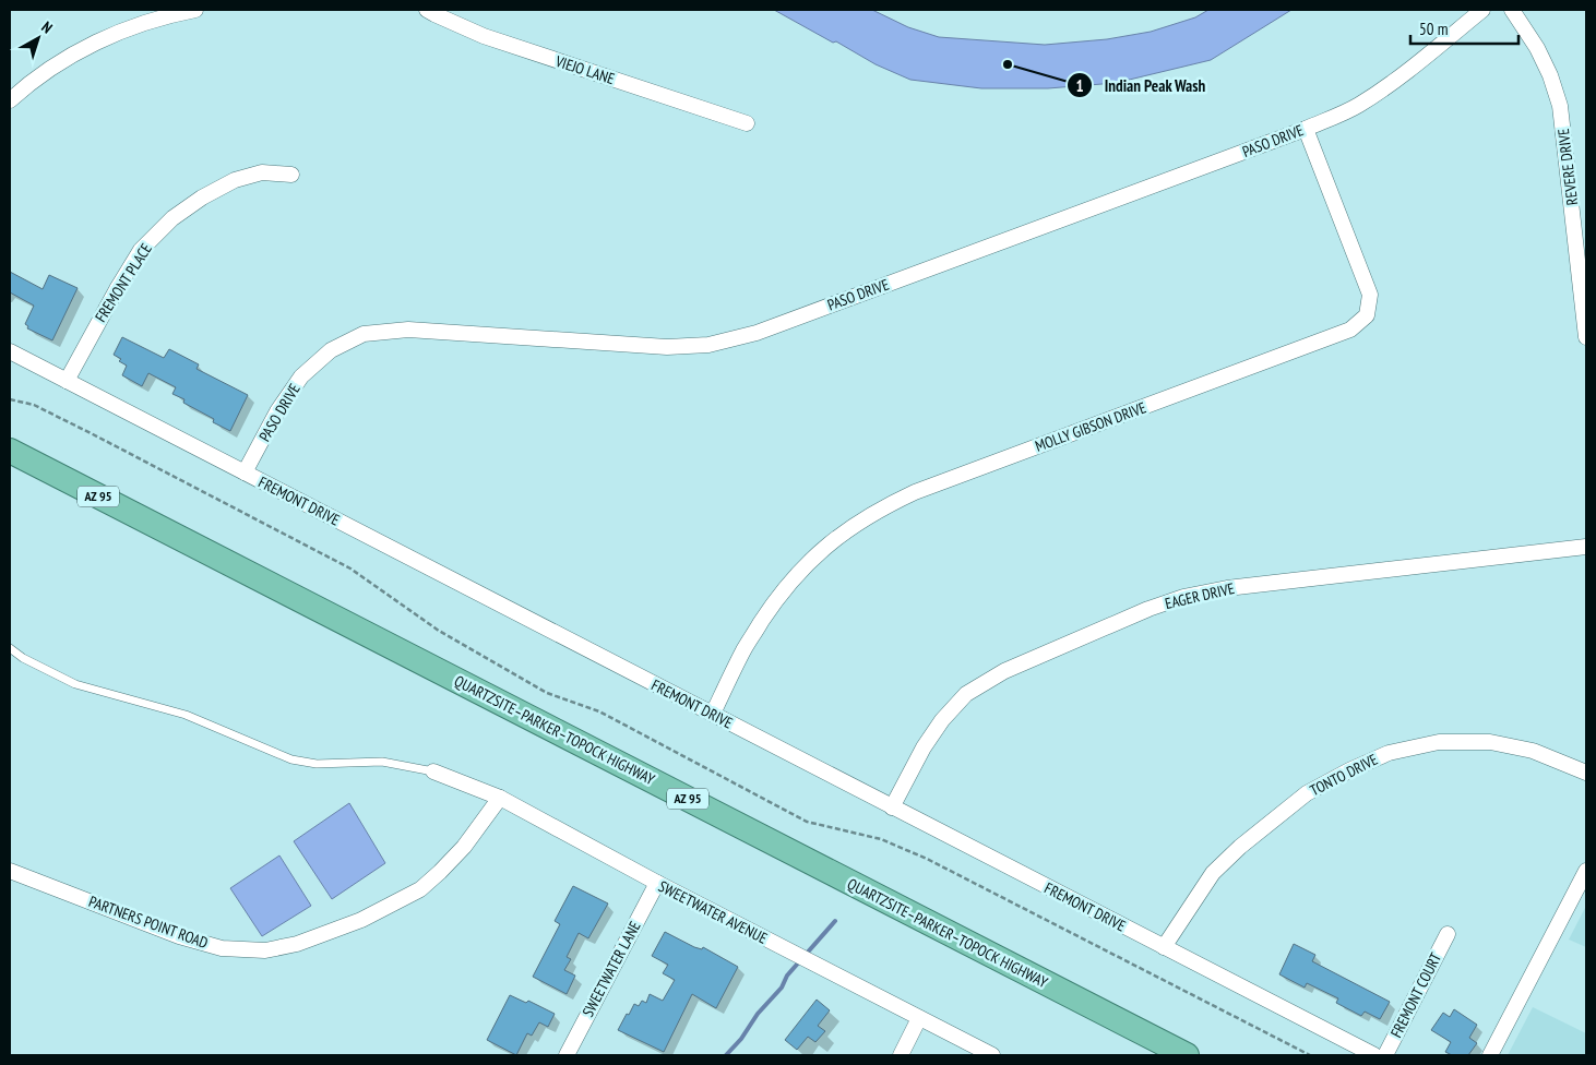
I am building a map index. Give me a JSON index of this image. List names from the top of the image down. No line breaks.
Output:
{"streets":{"highway":["AZ 95","QUARTZSITE–PARKER–TOPOCK HIGHWAY"],"street":["VIEJO LANE","PASO DRIVE","REVERE DRIVE","FREMONT PLACE","MOLLY GIBSON DRIVE","FREMONT DRIVE","EAGER DRIVE","TONTO DRIVE","SWEETWATER AVENUE","PARTNERS POINT ROAD","SWEETWATER LANE","FREMONT COURT"]},"crossings":[["PASO DRIVE","MOLLY GIBSON DRIVE"],["PASO DRIVE","FREMONT DRIVE"],["FREMONT PLACE","FREMONT DRIVE"],["MOLLY GIBSON DRIVE","FREMONT DRIVE"],["FREMONT DRIVE","EAGER DRIVE"],["FREMONT DRIVE","TONTO DRIVE"],["SWEETWATER AVENUE","PARTNERS POINT ROAD"],["SWEETWATER AVENUE","SWEETWATER LANE"]],"places":["Indian Peak Wash"],"scale_bar":"50 m","north":"top right"}
